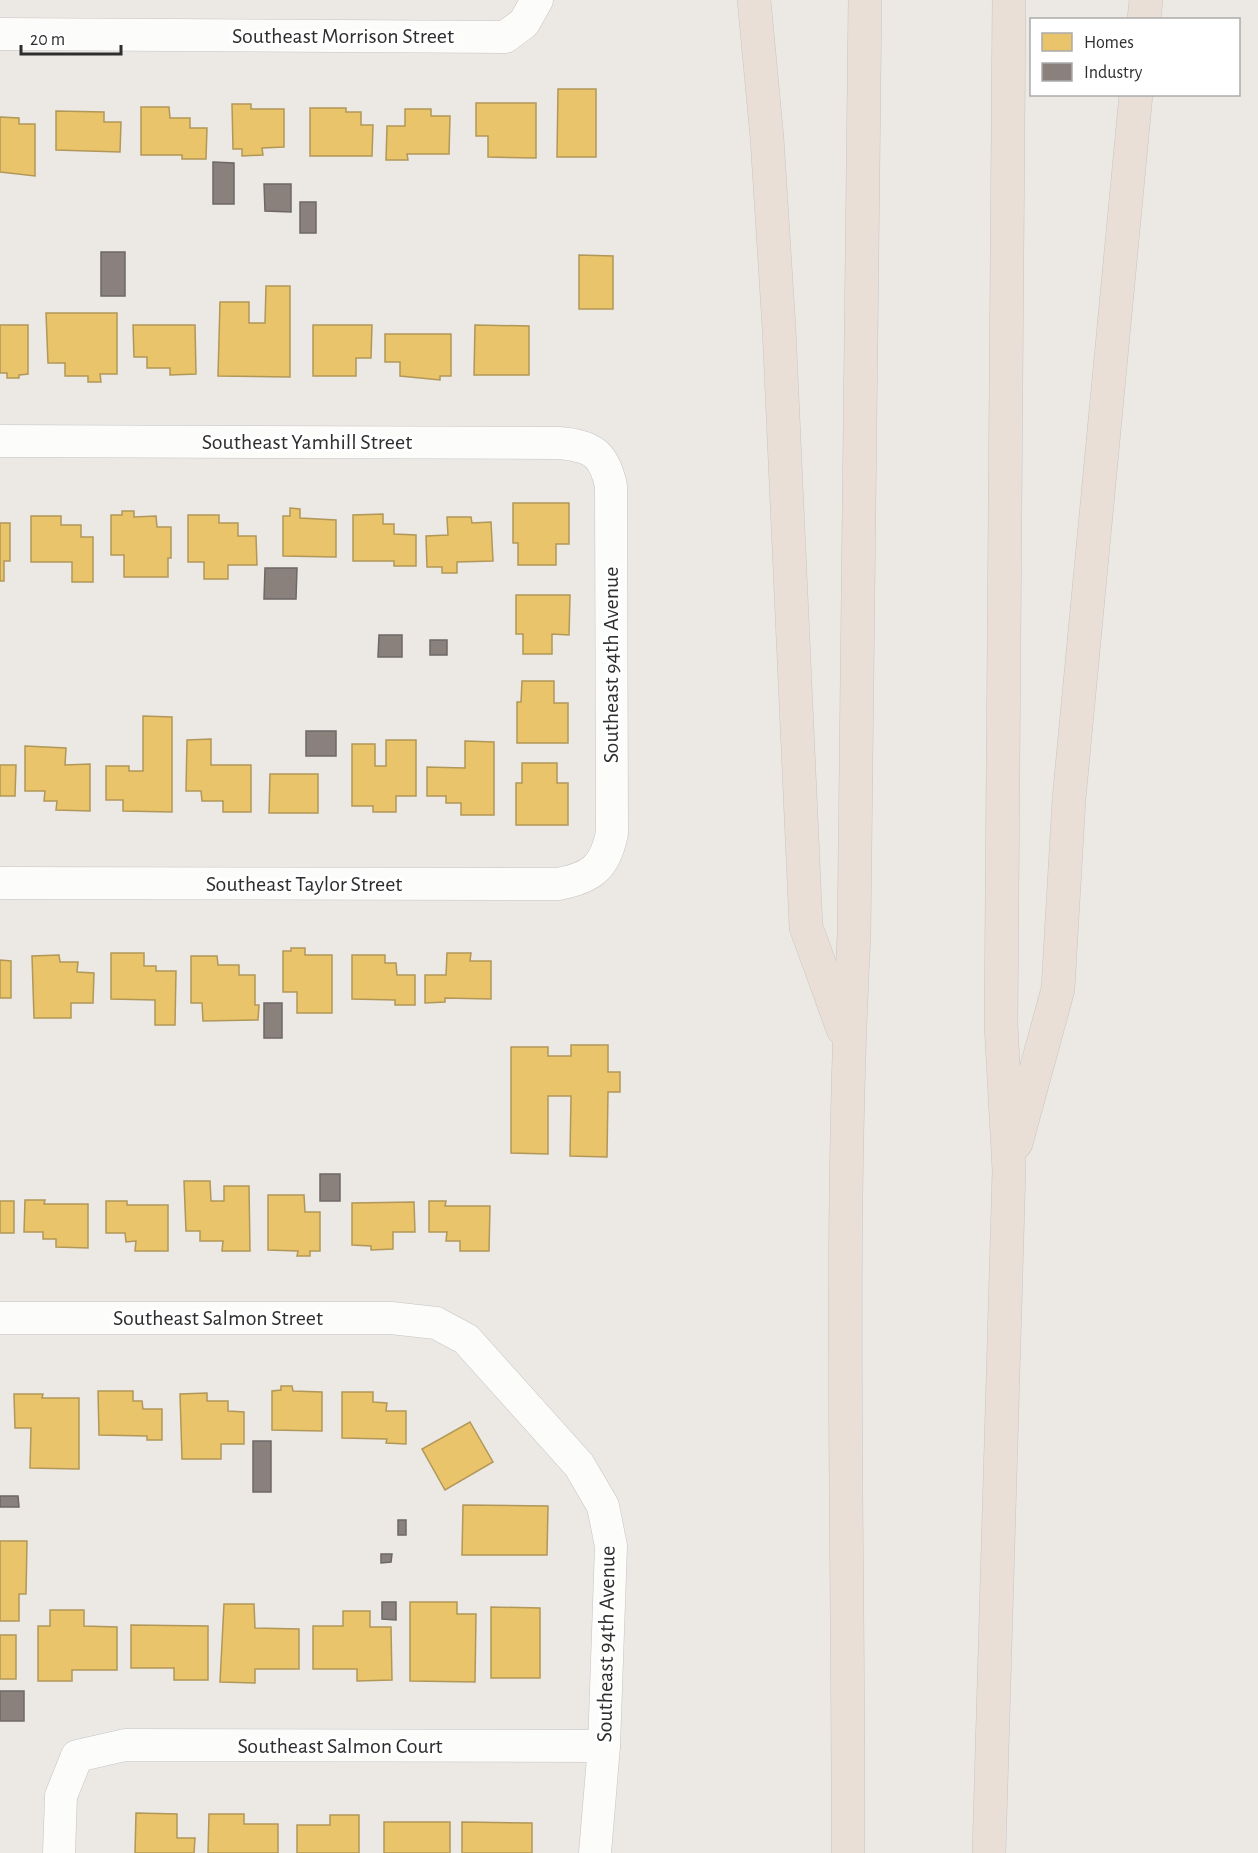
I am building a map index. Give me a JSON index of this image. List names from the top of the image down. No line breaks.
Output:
{"streets":{"street":["Southeast Morrison Street","Southeast Yamhill Street","Southeast 94th Avenue","Southeast Taylor Street","Southeast Salmon Street","Southeast Salmon Court"]},"crossings":[["Southeast Yamhill Street","Southeast 94th Avenue"],["Southeast 94th Avenue","Southeast Taylor Street"],["Southeast 94th Avenue","Southeast Salmon Street"],["Southeast 94th Avenue","Southeast Salmon Court"]],"legend":["Homes","Industry"],"scale_bar":"20 m"}
